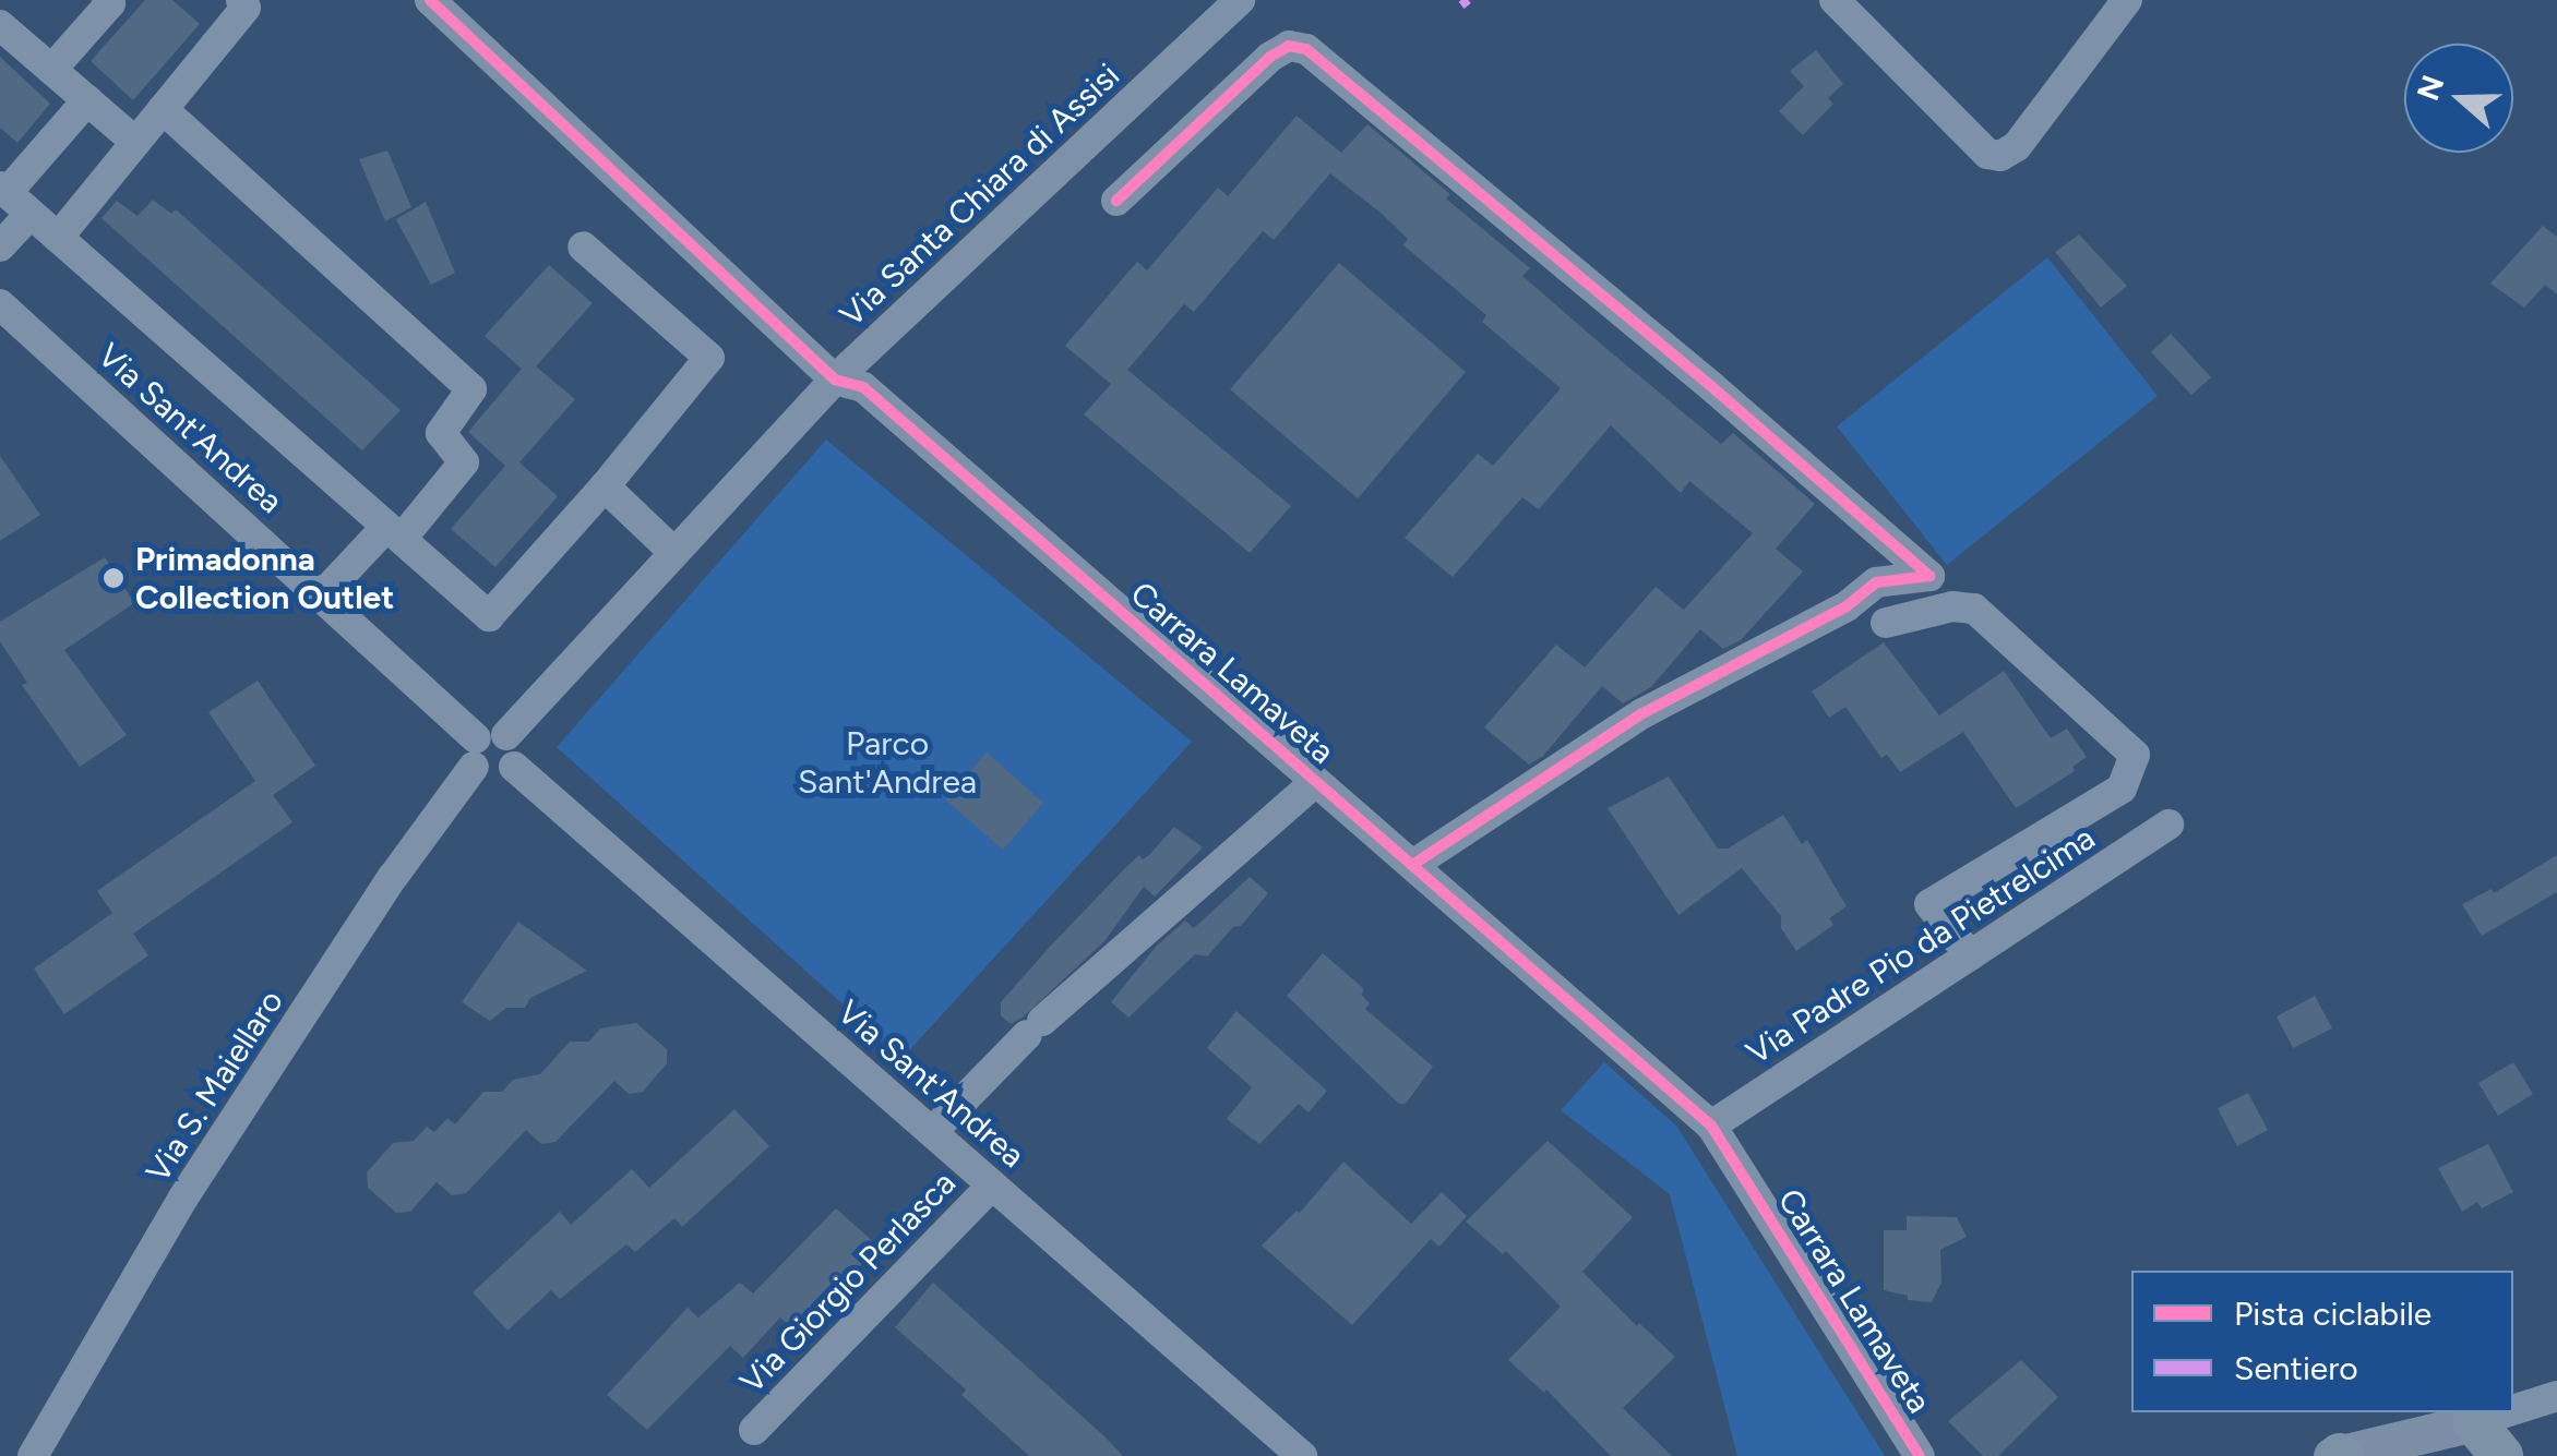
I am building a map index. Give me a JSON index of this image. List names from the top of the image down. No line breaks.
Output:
{"streets":{"street":["Via Santa Chiara di Assisi","Via Sant'Andrea","Carrara Lamaveta","Via Padre Pio da Pietrelcima","Via S. Maiellaro","Via Giorgio Perlasca"]},"crossings":[["Via Santa Chiara di Assisi","Via Sant'Andrea"],["Via Santa Chiara di Assisi","Carrara Lamaveta"],["Via Santa Chiara di Assisi","Via S. Maiellaro"],["Via Sant'Andrea","Via S. Maiellaro"],["Via Sant'Andrea","Via Giorgio Perlasca"],["Carrara Lamaveta","Via Padre Pio da Pietrelcima"]],"parks":["Parco Sant'Andrea"],"places":["Primadonna Collection Outlet"],"legend":["Pista ciclabile","Sentiero"],"north":"left"}
